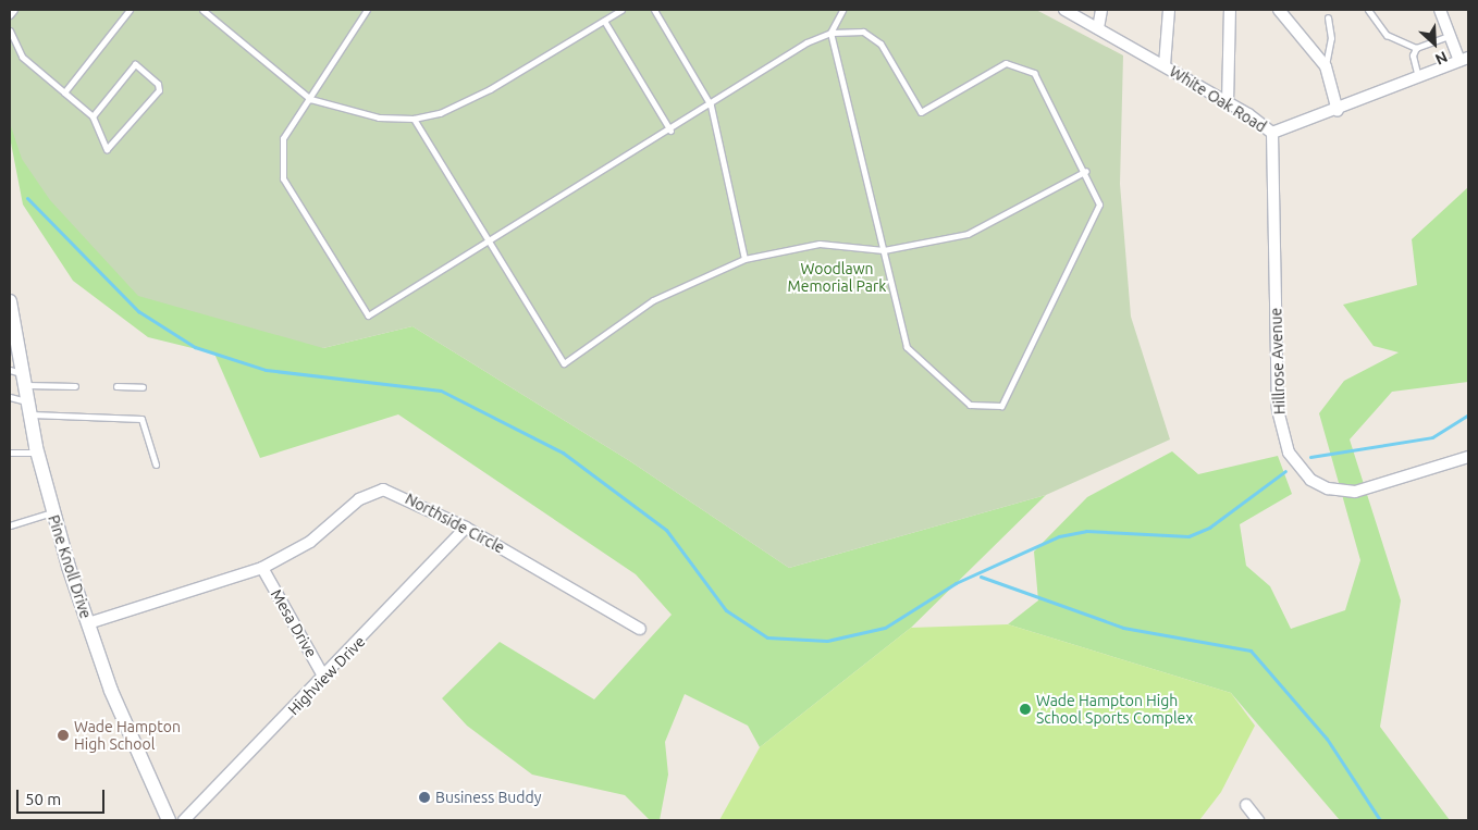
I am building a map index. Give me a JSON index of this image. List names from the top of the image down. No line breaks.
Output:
{"streets":{"street":["White Oak Road","Hillrose Avenue","Northside Circle","Pine Knoll Drive","Mesa Drive","Highview Drive"]},"crossings":[["White Oak Road","Hillrose Avenue"],["Northside Circle","Pine Knoll Drive"],["Northside Circle","Mesa Drive"],["Northside Circle","Highview Drive"],["Mesa Drive","Highview Drive"]],"parks":["Woodlawn Memorial Park"],"places":["Wade Hampton High School Sports Complex","Wade Hampton High School","Business Buddy"],"scale_bar":"50 m","north":"bottom right"}
